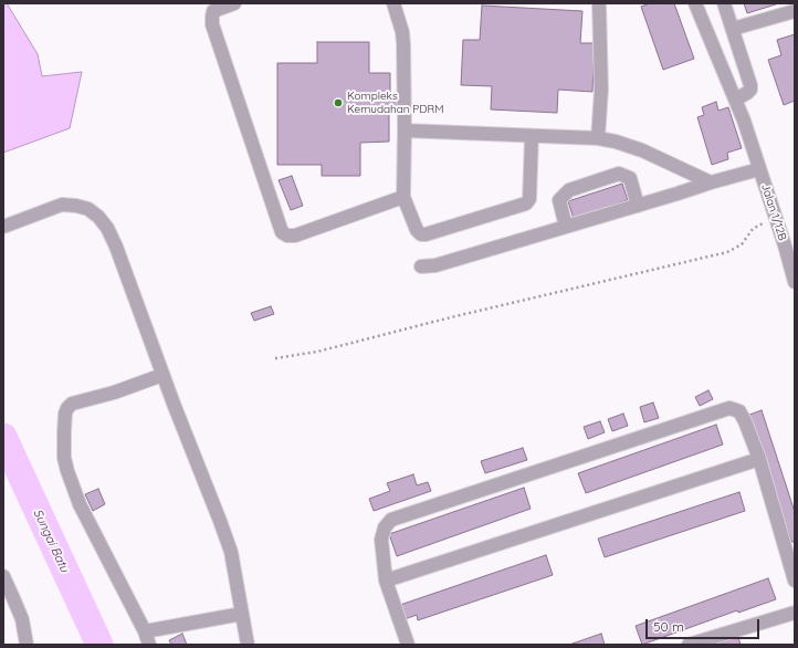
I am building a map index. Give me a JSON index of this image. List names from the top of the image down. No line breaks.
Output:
{"streets":{"street":["Jalan 1/12B"]},"water":["Sungai Batu"],"places":["Kompleks Kemudahan PDRM"],"scale_bar":"50 m"}
